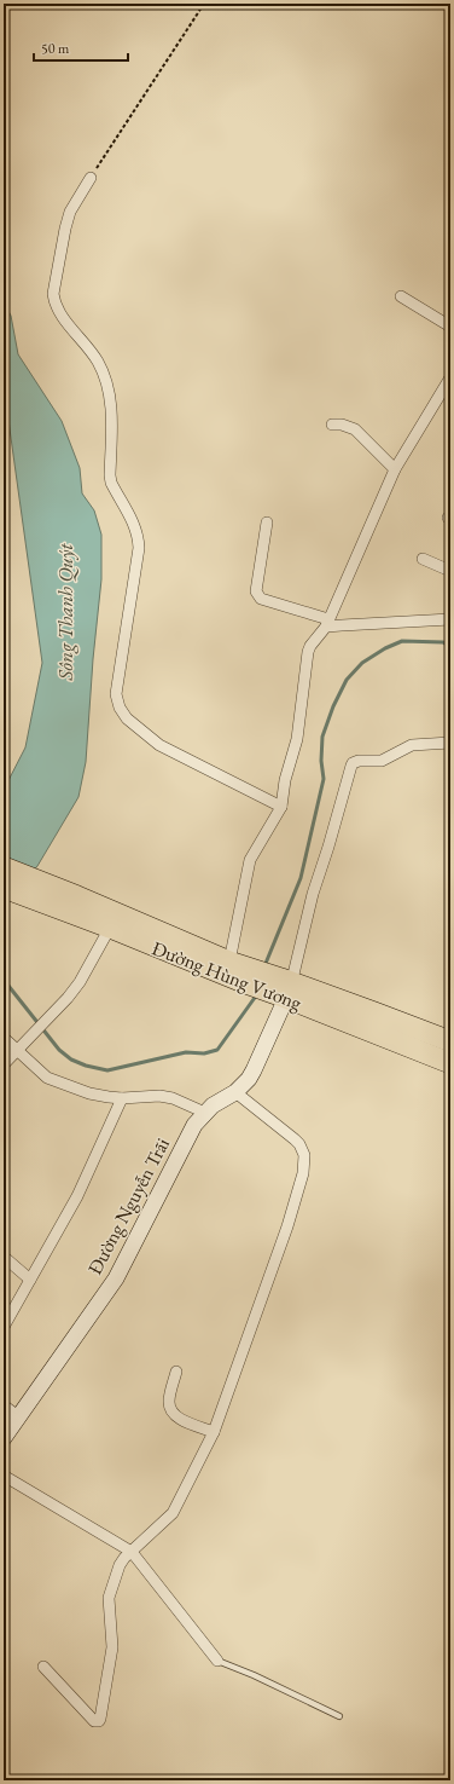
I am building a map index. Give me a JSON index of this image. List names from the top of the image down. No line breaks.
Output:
{"streets":{"highway":["Đường Hùng Vương"],"street":["Đường Nguyễn Trãi"]},"crossings":[["Đường Hùng Vương","Đường Nguyễn Trãi"]],"water":["Sông Thanh Quýt"],"scale_bar":"50 m"}
